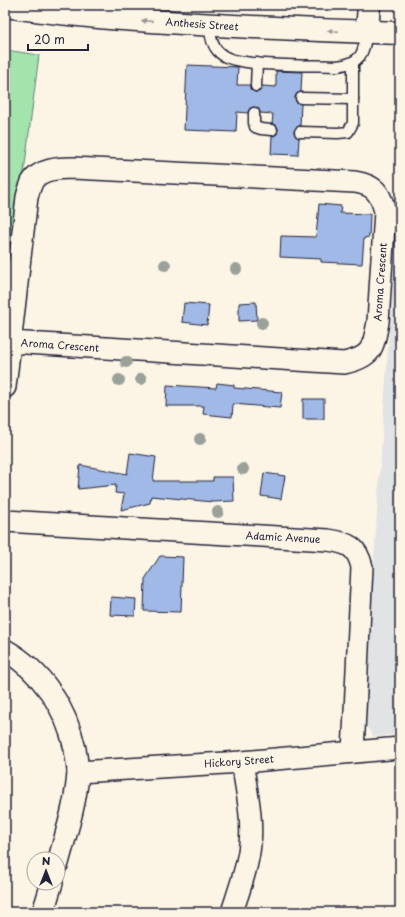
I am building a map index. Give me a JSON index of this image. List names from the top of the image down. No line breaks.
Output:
{"streets":{"street":["Anthesis Street","Aroma Crescent","Adamic Avenue","Hickory Street"]},"crossings":[["Adamic Avenue","Hickory Street"]],"one_way":["Anthesis Street"],"scale_bar":"20 m","north":"top"}
